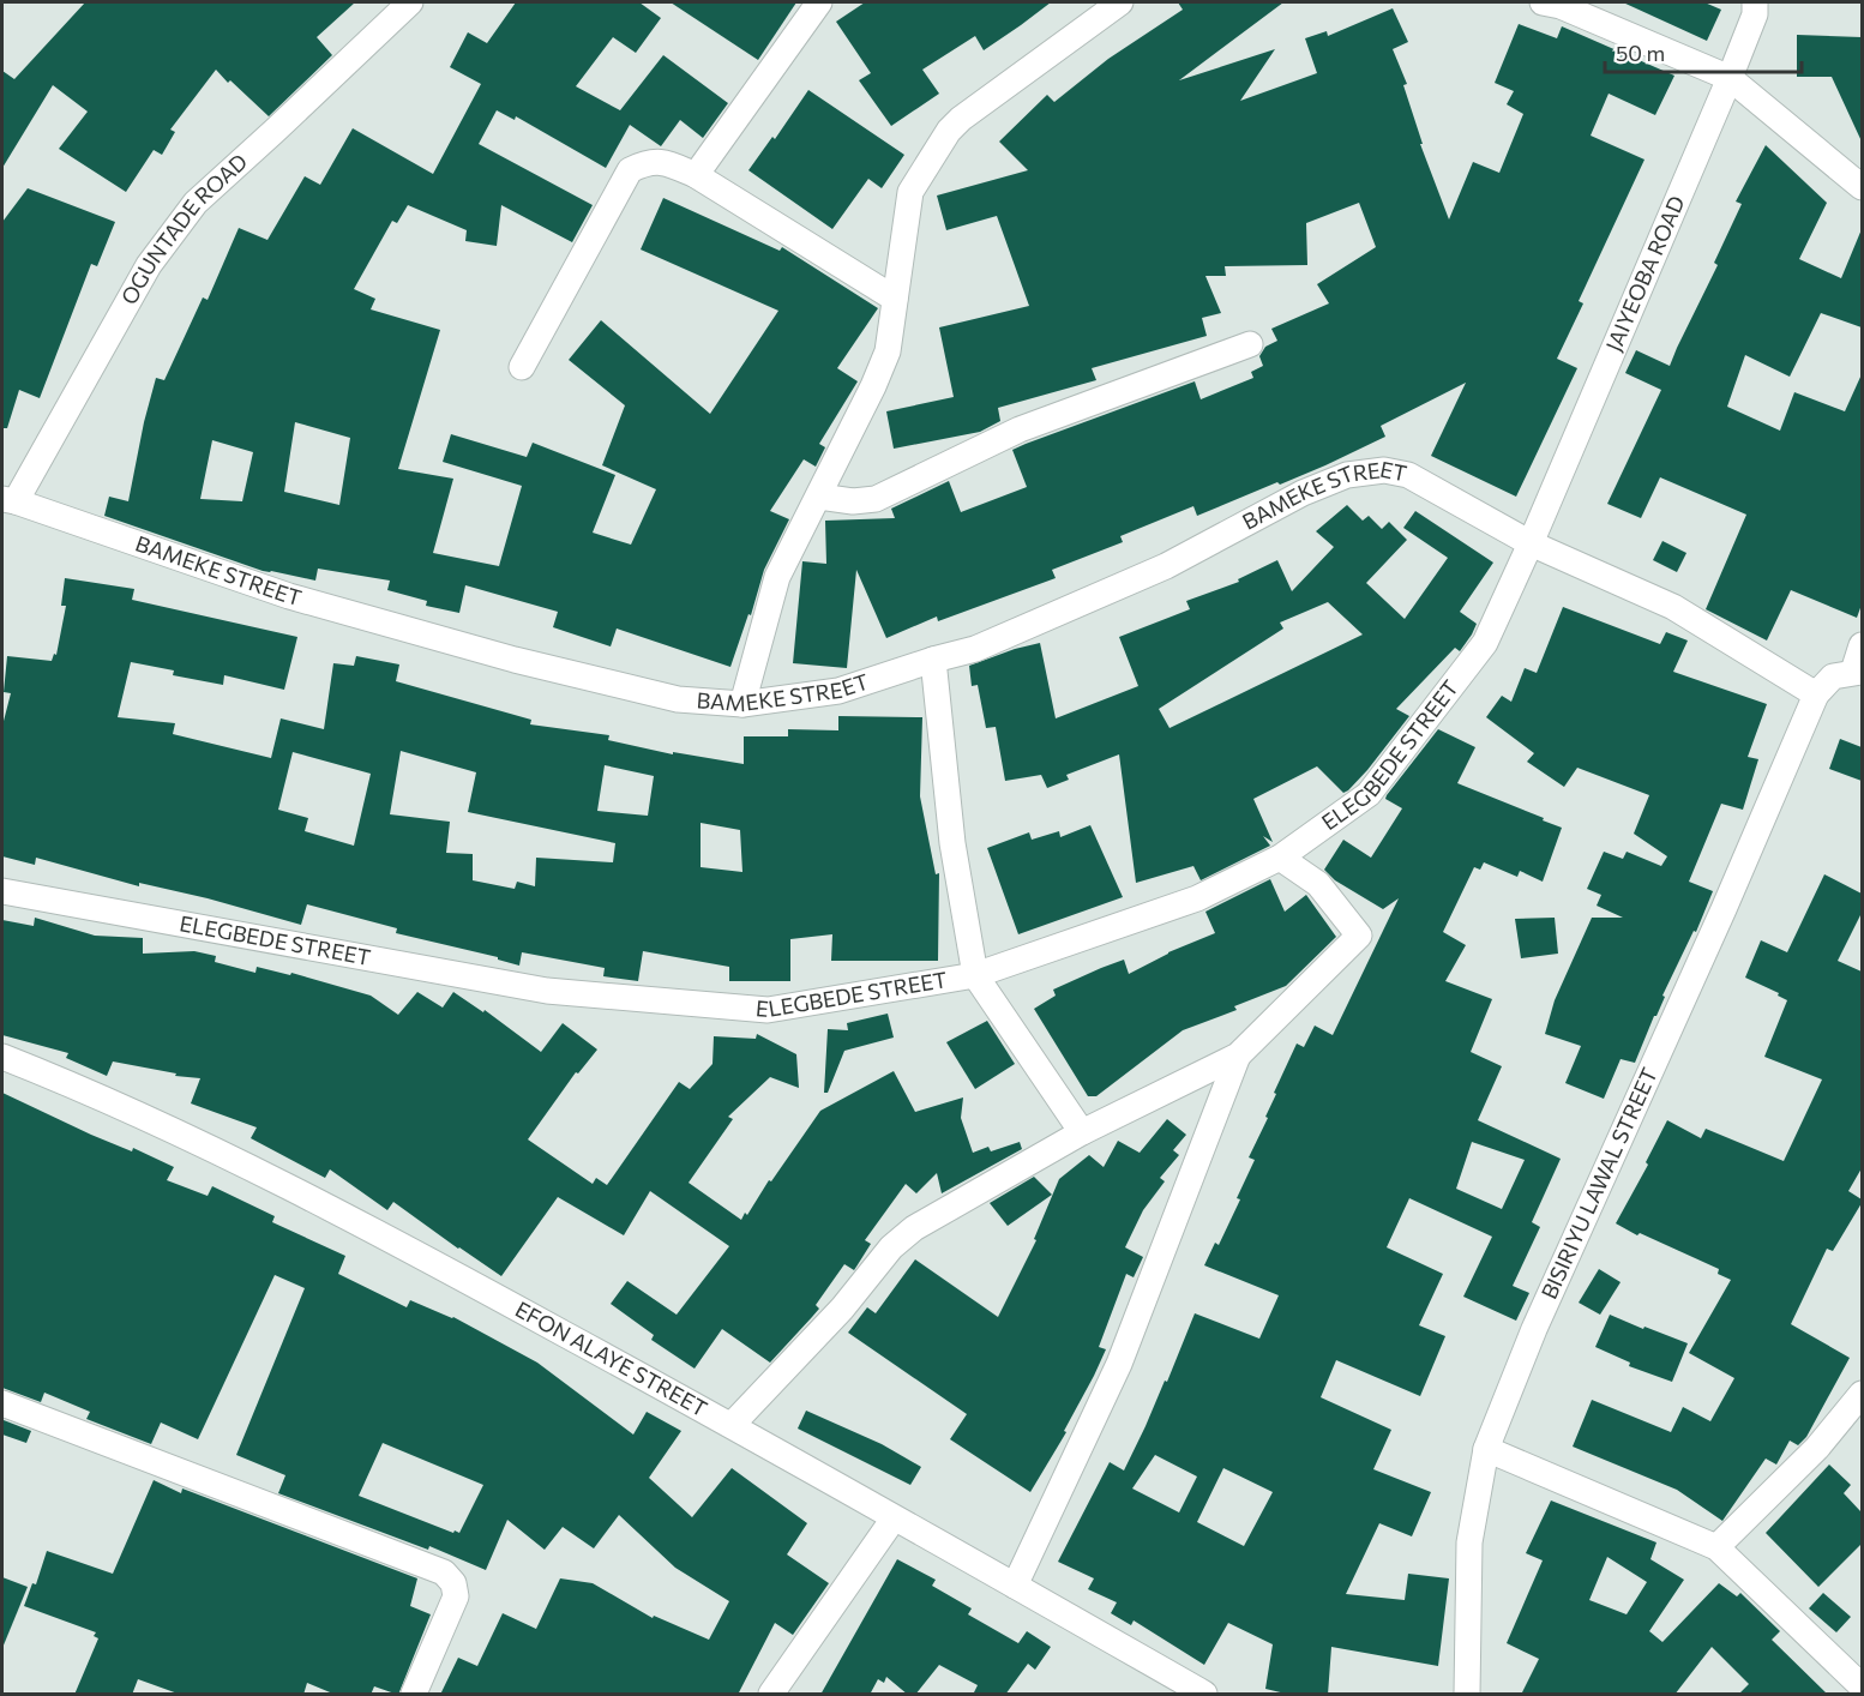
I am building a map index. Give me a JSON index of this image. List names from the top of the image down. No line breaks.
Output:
{"streets":{"street":["OGUNTADE ROAD","JAIYEOBA ROAD","BAMEKE STREET","ELEGBEDE STREET","BISIRIYU LAWAL STREET","EFON ALAYE STREET"]},"crossings":[["OGUNTADE ROAD","BAMEKE STREET"],["JAIYEOBA ROAD","BAMEKE STREET"],["JAIYEOBA ROAD","ELEGBEDE STREET"],["BAMEKE STREET","ELEGBEDE STREET"],["BAMEKE STREET","BISIRIYU LAWAL STREET"]],"scale_bar":"50 m"}
